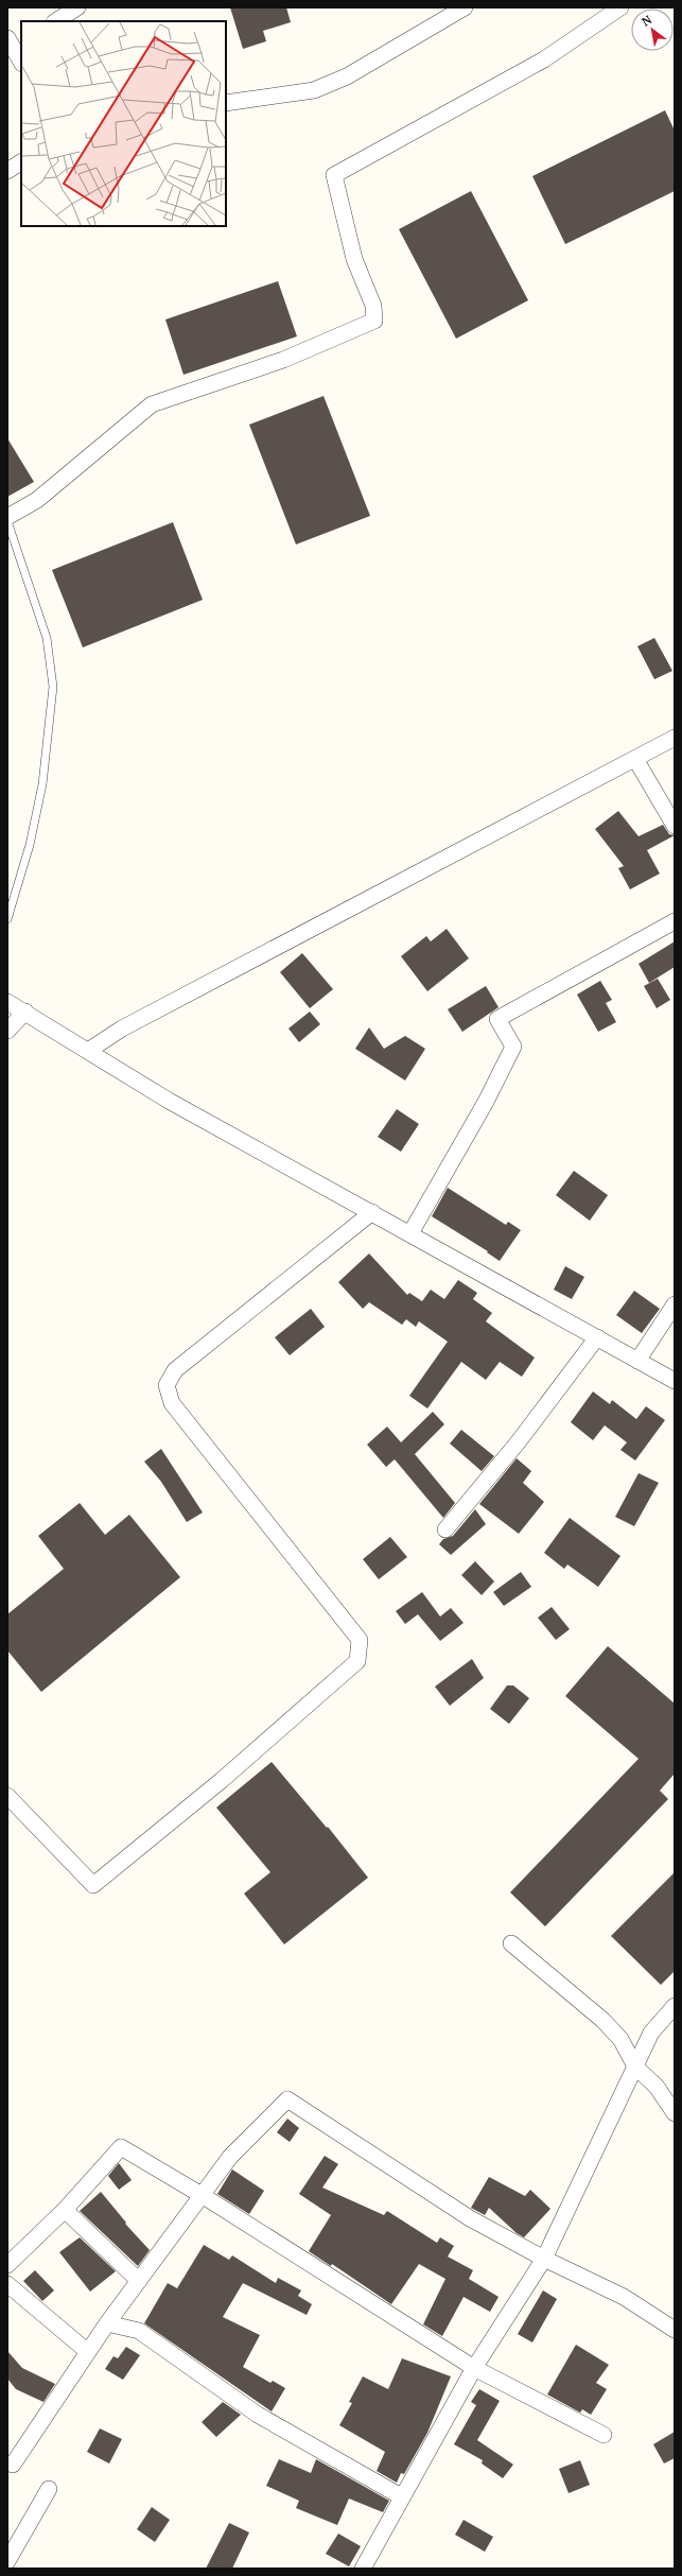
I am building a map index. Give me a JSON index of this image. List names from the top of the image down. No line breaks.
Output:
{"north":"top left"}
